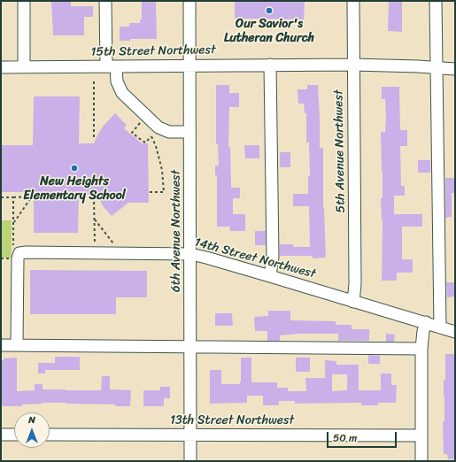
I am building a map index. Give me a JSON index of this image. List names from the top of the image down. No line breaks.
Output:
{"streets":{"street":["15th Street Northwest","5th Avenue Northwest","6th Avenue Northwest","14th Street Northwest","13th Street Northwest"]},"crossings":[["15th Street Northwest","5th Avenue Northwest"],["15th Street Northwest","6th Avenue Northwest"],["5th Avenue Northwest","14th Street Northwest"],["6th Avenue Northwest","14th Street Northwest"],["6th Avenue Northwest","13th Street Northwest"]],"places":["Our Savior's Lutheran Church","New Heights Elementary School"],"scale_bar":"50 m","north":"top"}
